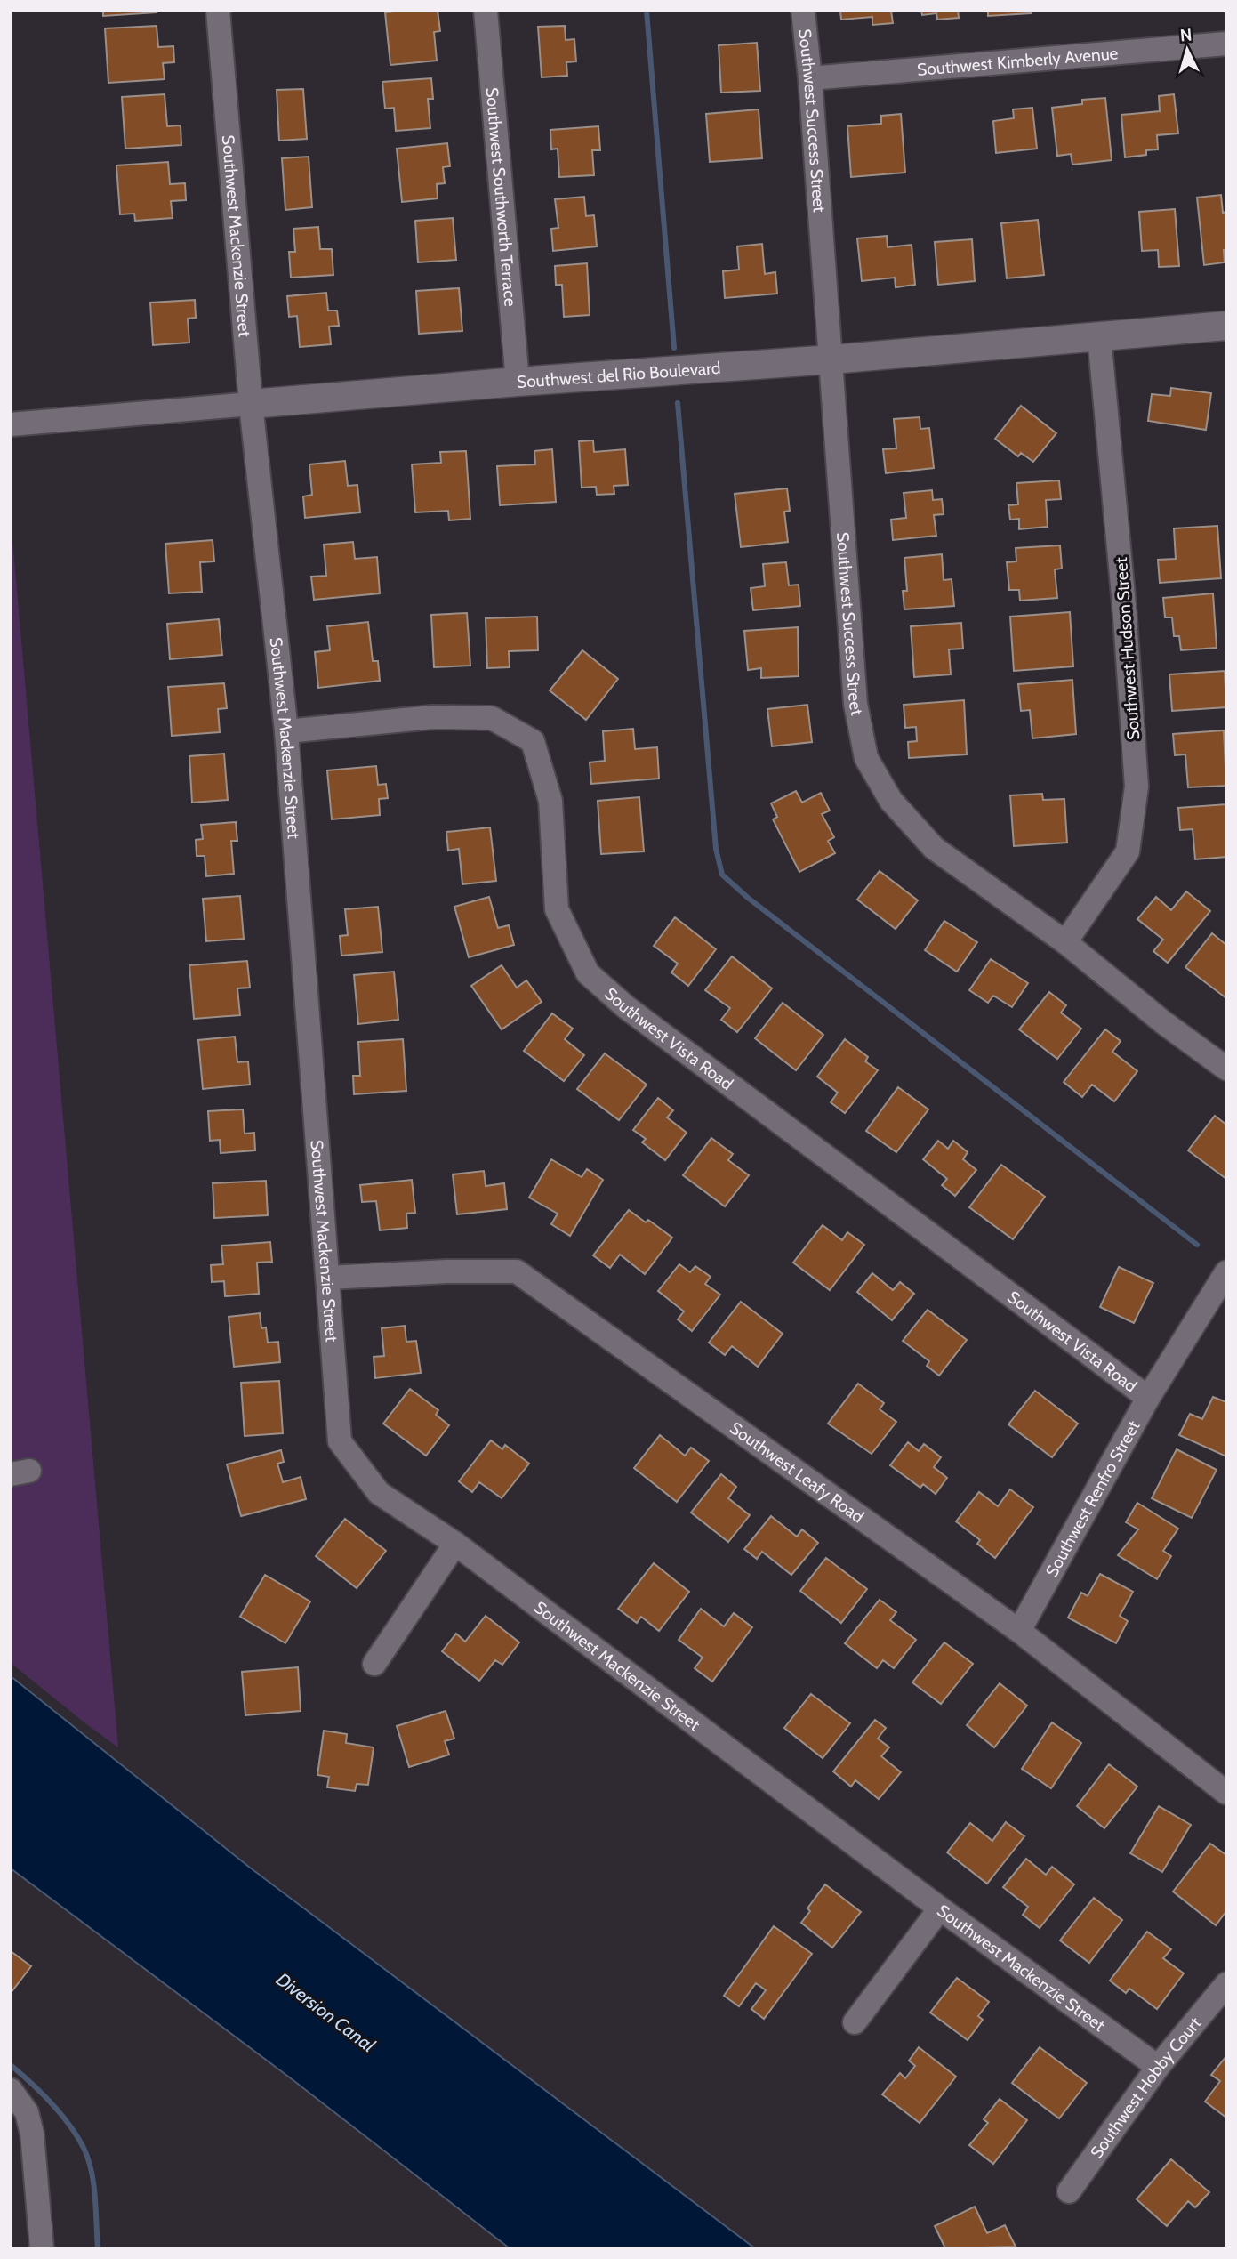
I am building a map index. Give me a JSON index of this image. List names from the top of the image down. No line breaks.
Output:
{"streets":{"street":["Southwest Kimberly Avenue","Southwest Success Street","Southwest Southworth Terrace","Southwest Mackenzie Street","Southwest del Rio Boulevard","Southwest Hudson Street","Southwest Vista Road","Southwest Leafy Road","Southwest Renfro Street","Southwest Hobby Court"]},"crossings":[["Southwest Kimberly Avenue","Southwest Success Street"],["Southwest Success Street","Southwest del Rio Boulevard"],["Southwest Success Street","Southwest Hudson Street"],["Southwest Southworth Terrace","Southwest del Rio Boulevard"],["Southwest Mackenzie Street","Southwest del Rio Boulevard"],["Southwest Mackenzie Street","Southwest Vista Road"],["Southwest Mackenzie Street","Southwest Leafy Road"],["Southwest Mackenzie Street","Southwest Hobby Court"],["Southwest del Rio Boulevard","Southwest Hudson Street"],["Southwest Vista Road","Southwest Renfro Street"],["Southwest Leafy Road","Southwest Renfro Street"]],"water":["Diversion Canal"],"north":"top"}
